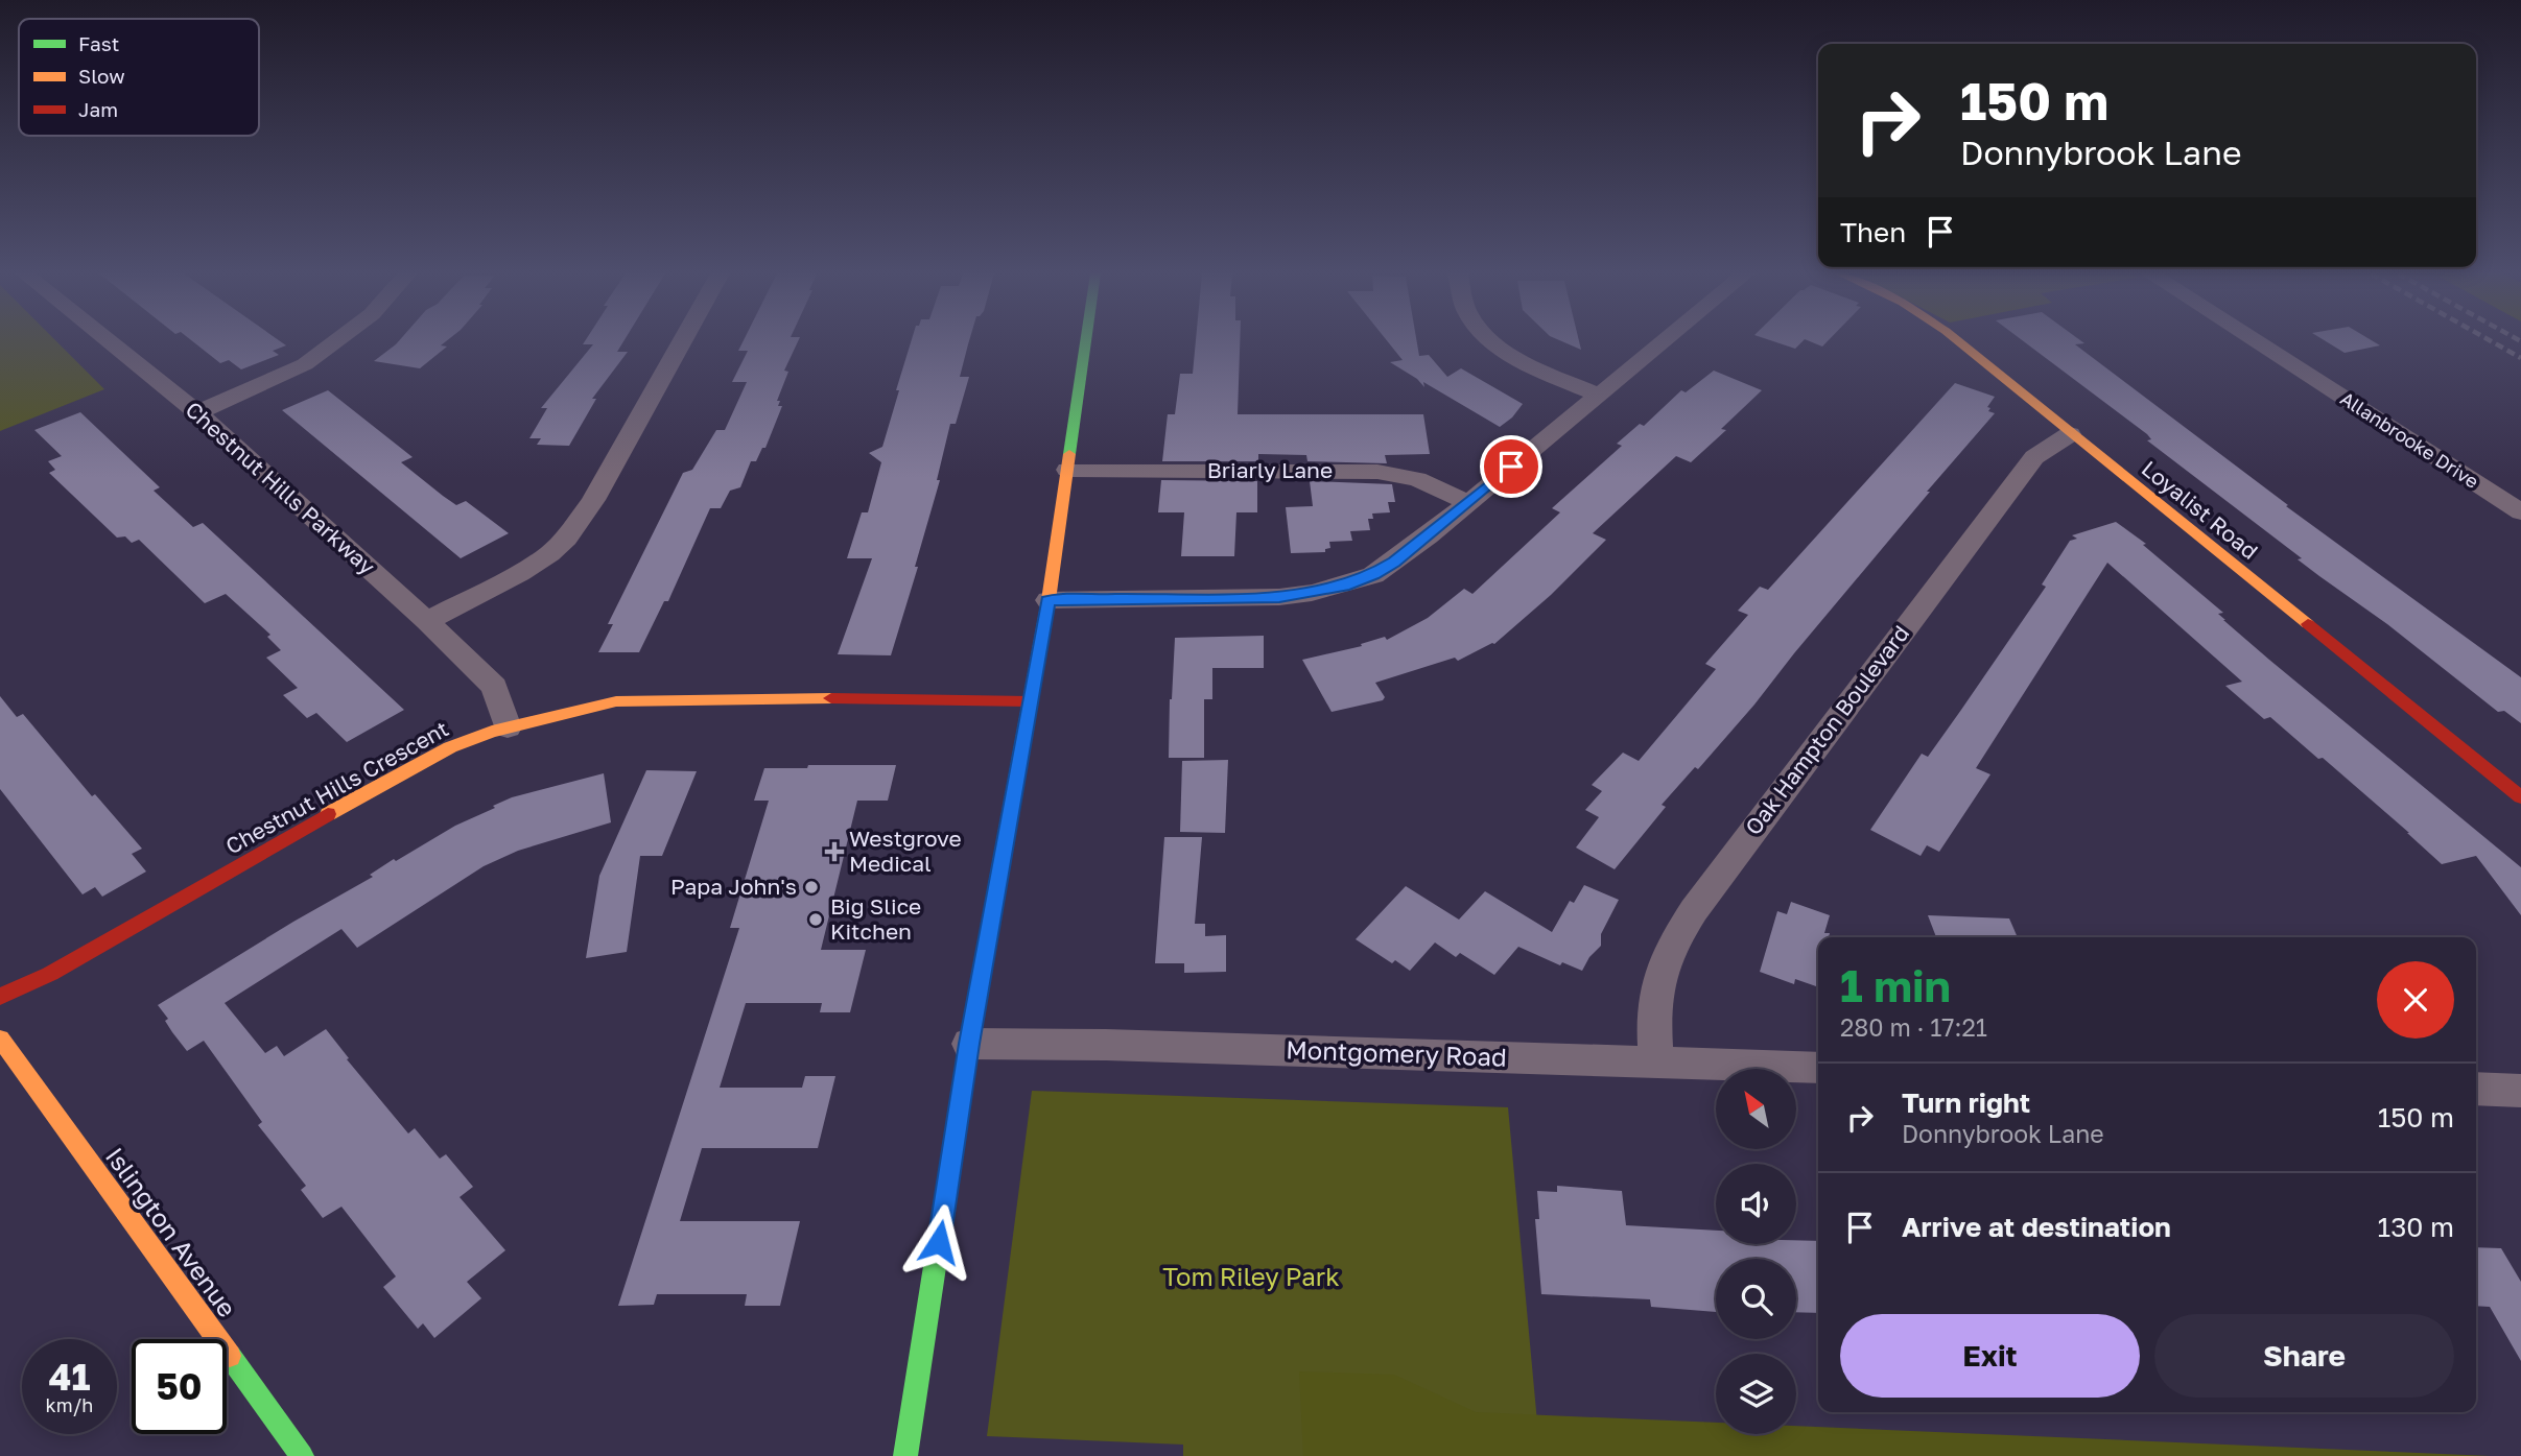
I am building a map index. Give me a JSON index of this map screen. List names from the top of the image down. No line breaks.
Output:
{"streets":{"main road":["Loyalist Road","Chestnut Hills Crescent","Islington Avenue"],"street":["Allanbrooke Drive","Briarly Lane","Chestnut Hills Parkway","Oak Hampton Boulevard","Montgomery Road"]},"crossings":[["Chestnut Hills Parkway","Chestnut Hills Crescent"],["Loyalist Road","Oak Hampton Boulevard"],["Oak Hampton Boulevard","Montgomery Road"]],"parks":["Tom Riley Park"],"places":{"health":["Westgrove Medical"],"other":["Papa John's","Big Slice Kitchen"]},"legend":["Fast","Slow","Jam"],"north":"top left","page":{"turn":["150 m","Donnybrook Lane"],"then":"Then","heading":["1 min","280 m · 17:21"],"list":[{"name":"Turn right","note":"Donnybrook Lane","value":"150 m"},{"name":"Arrive at destination","value":"130 m"}],"buttons":["Exit","Share"],"speed":"41 km/h","limit":"50"}}
